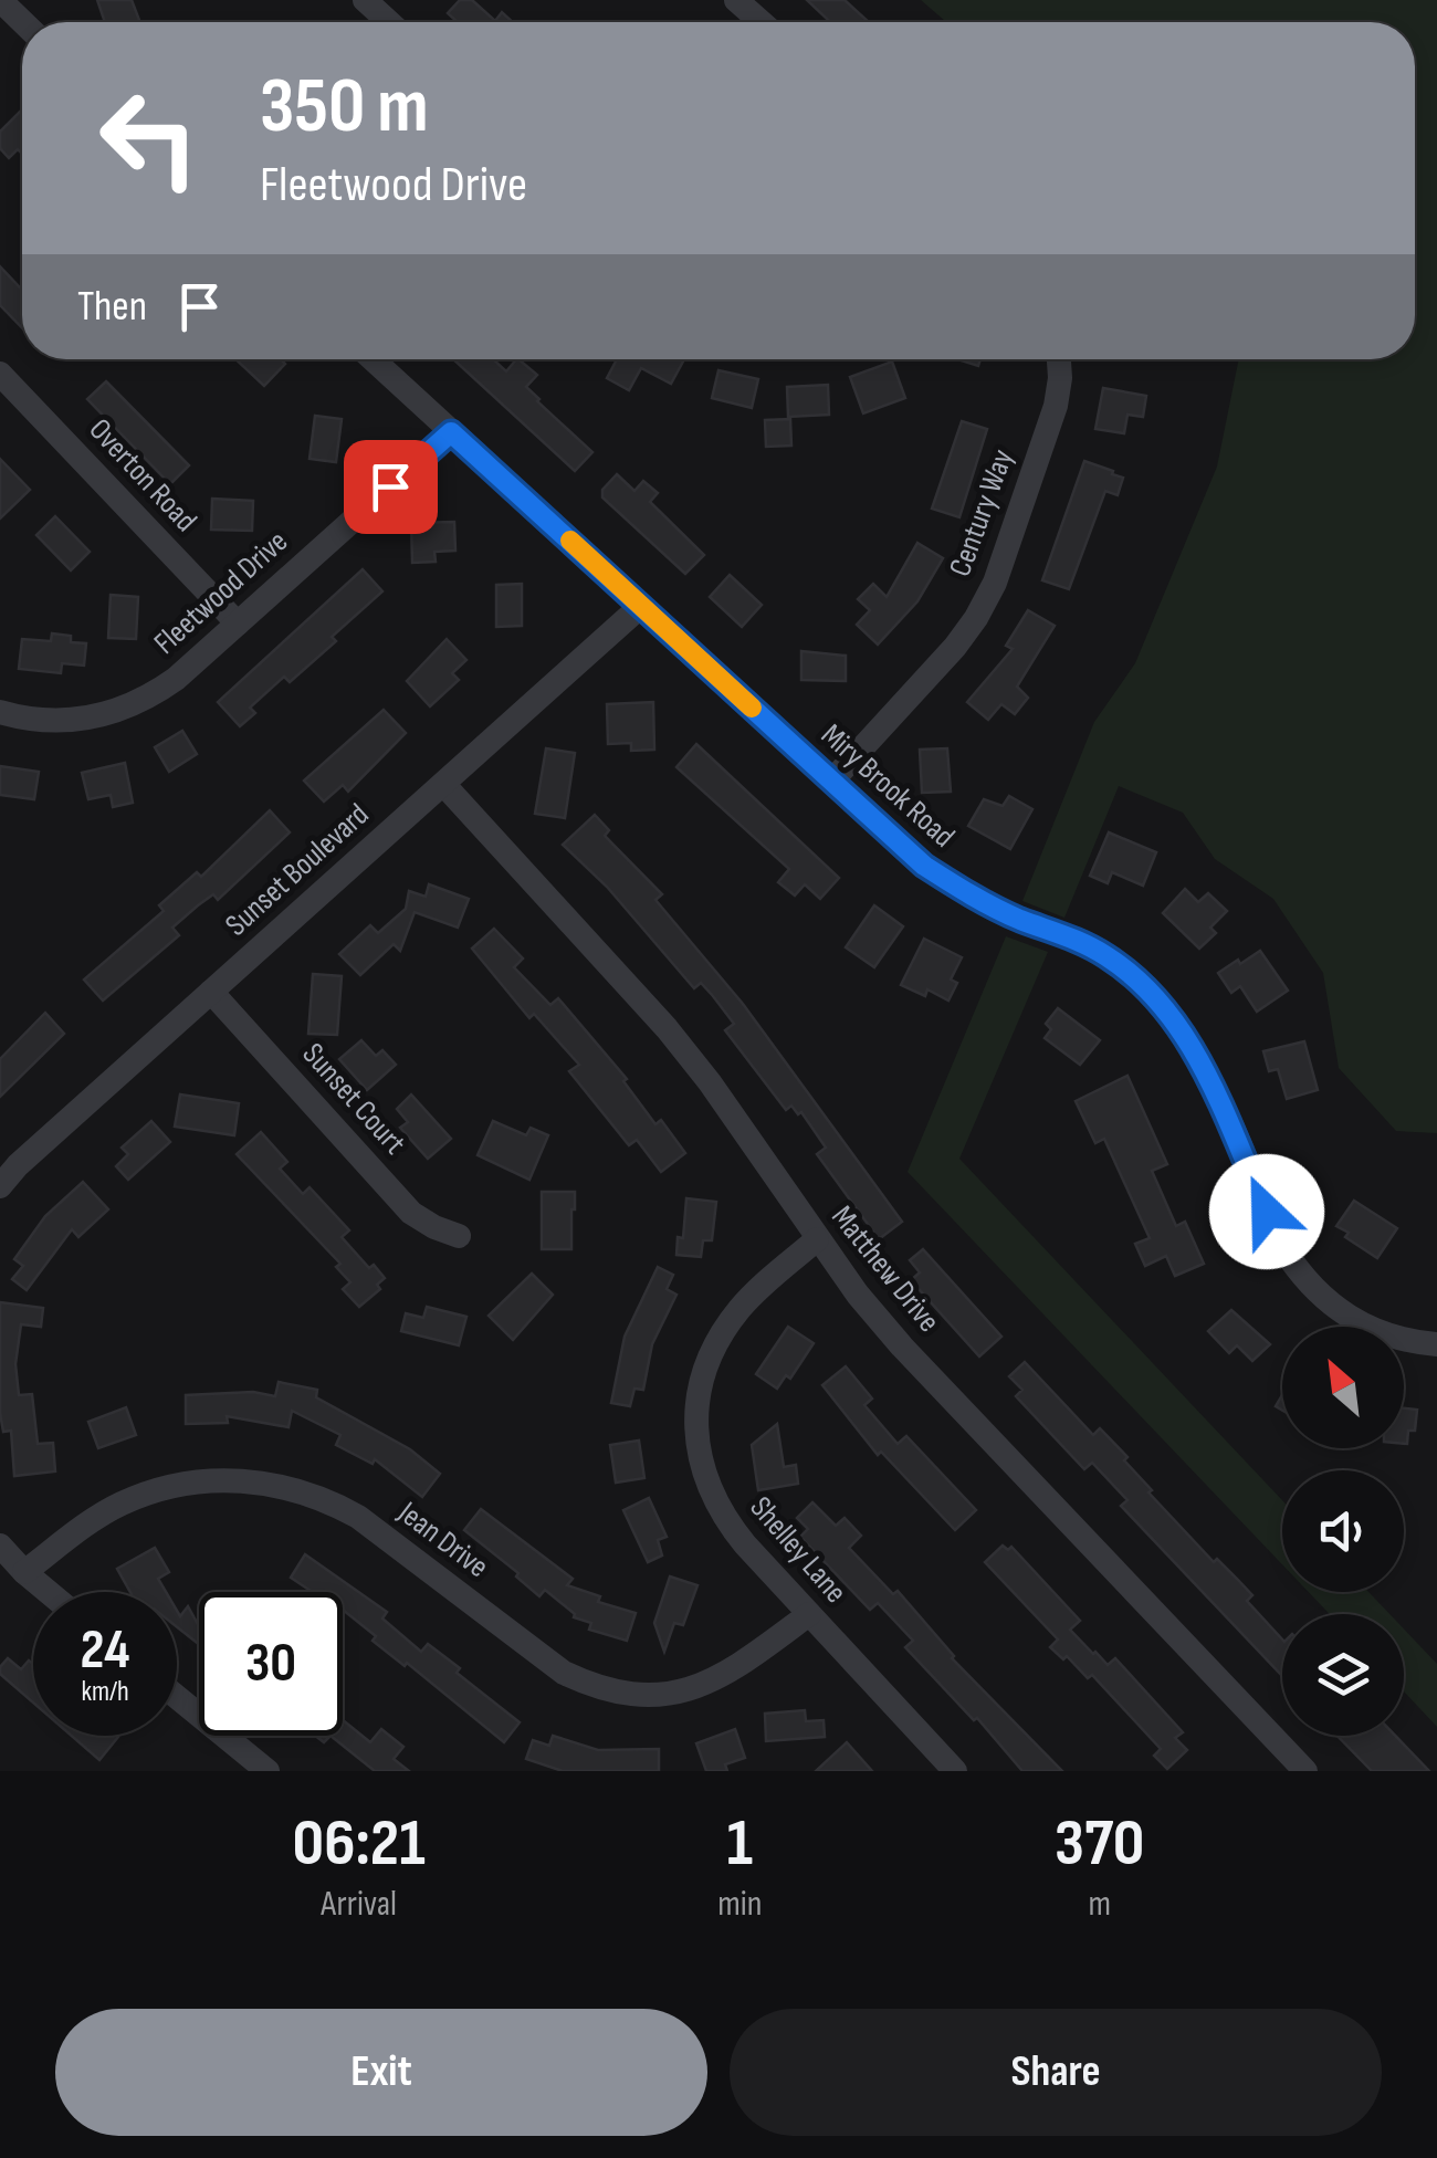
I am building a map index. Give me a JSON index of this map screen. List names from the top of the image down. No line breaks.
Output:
{"streets":{"street":["Overton Road","Century Way","Fleetwood Drive","Miry Brook Road","Sunset Boulevard","Sunset Court","Matthew Drive","Jean Drive","Shelley Lane"]},"crossings":[["Overton Road","Fleetwood Drive"],["Century Way","Miry Brook Road"],["Fleetwood Drive","Miry Brook Road"],["Miry Brook Road","Sunset Boulevard"],["Sunset Boulevard","Sunset Court"],["Sunset Boulevard","Matthew Drive"],["Matthew Drive","Shelley Lane"],["Jean Drive","Shelley Lane"]],"north":"top left","page":{"turn":["350 m","Fleetwood Drive"],"then":"Then","speed":"24 km/h","limit":"30","eta":["06:21","Arrival","1","min","370","m"],"buttons":["Exit","Share"]}}
